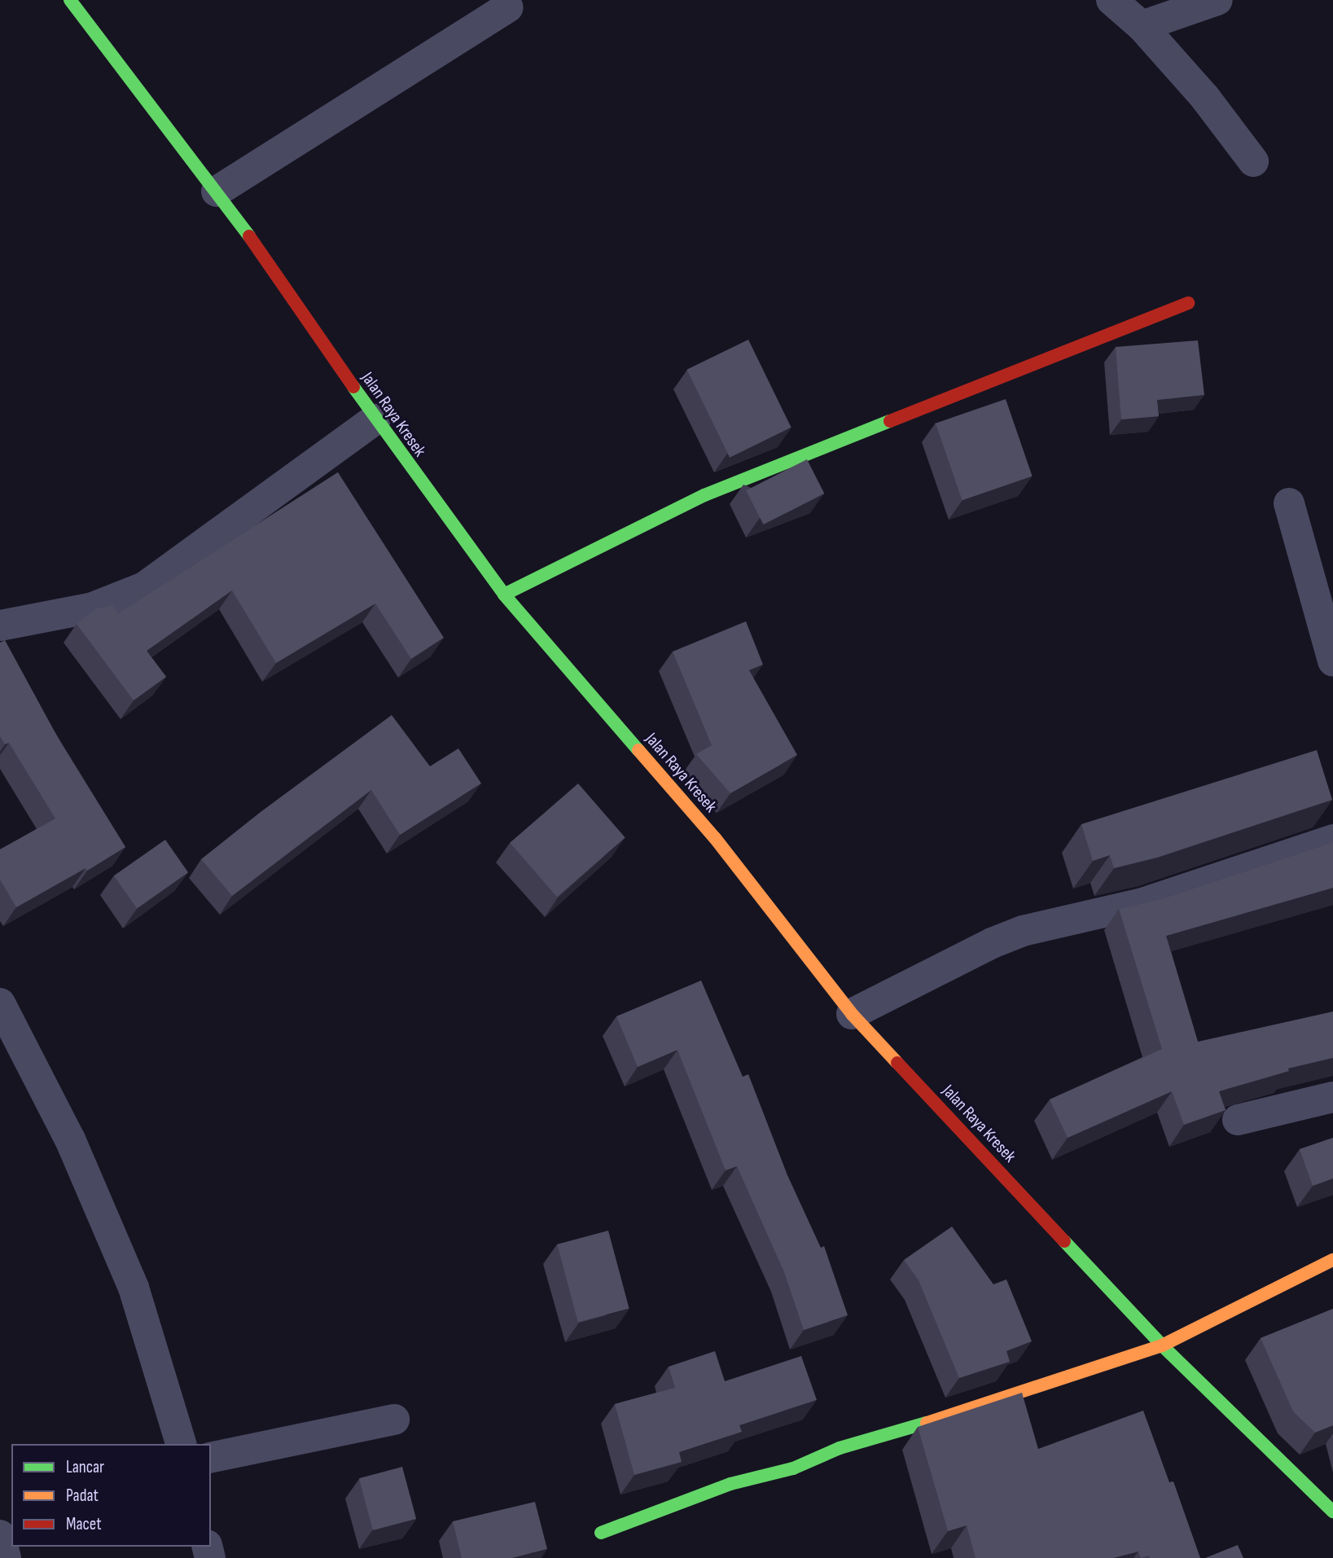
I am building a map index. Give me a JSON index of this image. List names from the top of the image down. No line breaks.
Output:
{"streets":{"main road":["Jalan Raya Kresek"]},"legend":["Lancar","Padat","Macet"]}
